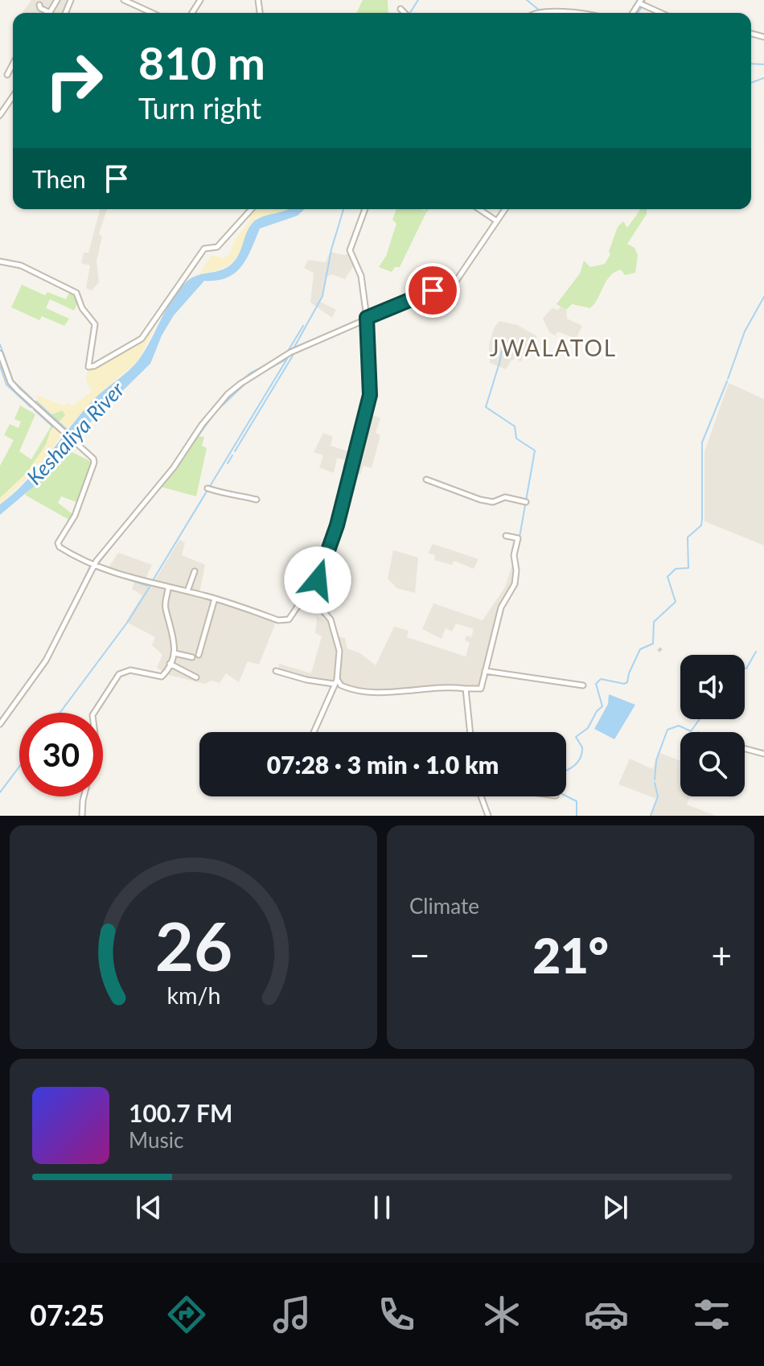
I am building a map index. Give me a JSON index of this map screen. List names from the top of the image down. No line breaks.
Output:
{"districts":["JWALATOL"],"water":["Keshaliya River"],"page":{"turn":["810 m","Turn right"],"then":"Then","limit":"30","trip":"07:28 · 3 min · 1.0 km","tile":"Climate","heat":["−","21°","+"],"song":["100.7 FM","Music"],"tabs":"07:25","gauge":["26","km/h"]}}
